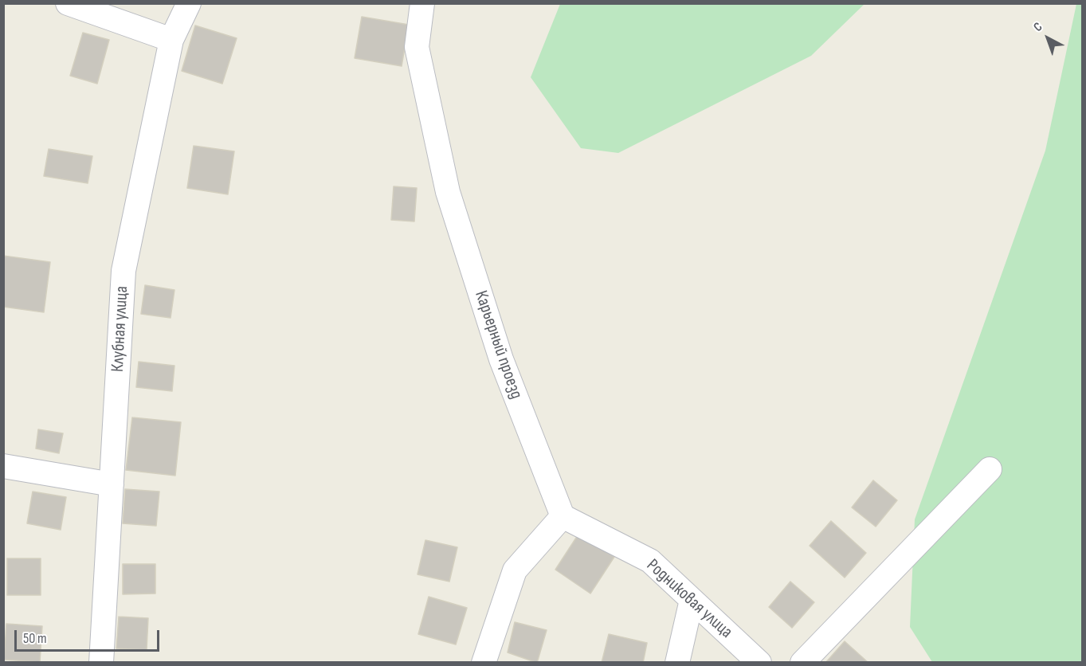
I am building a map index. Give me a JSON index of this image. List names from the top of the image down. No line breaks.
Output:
{"streets":{"street":["Клубная улица","Карьерный проезд","Родниковая улица"]},"crossings":[["Карьерный проезд","Родниковая улица"]],"scale_bar":"50 m","north":"top left"}
